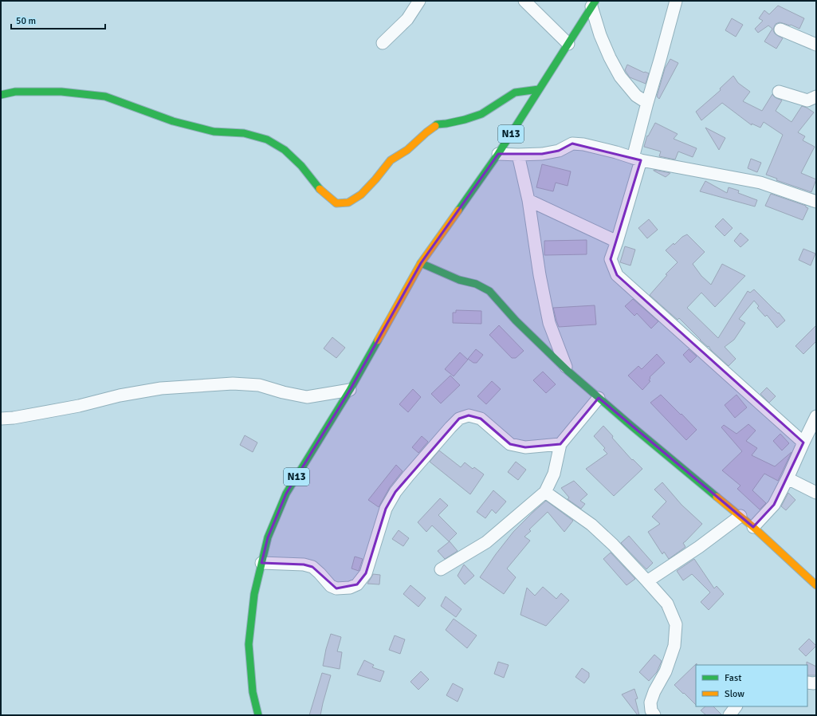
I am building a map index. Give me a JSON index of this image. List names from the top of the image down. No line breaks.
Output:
{"streets":{"street":["N13"]},"legend":["Fast","Slow"],"scale_bar":"50 m"}
